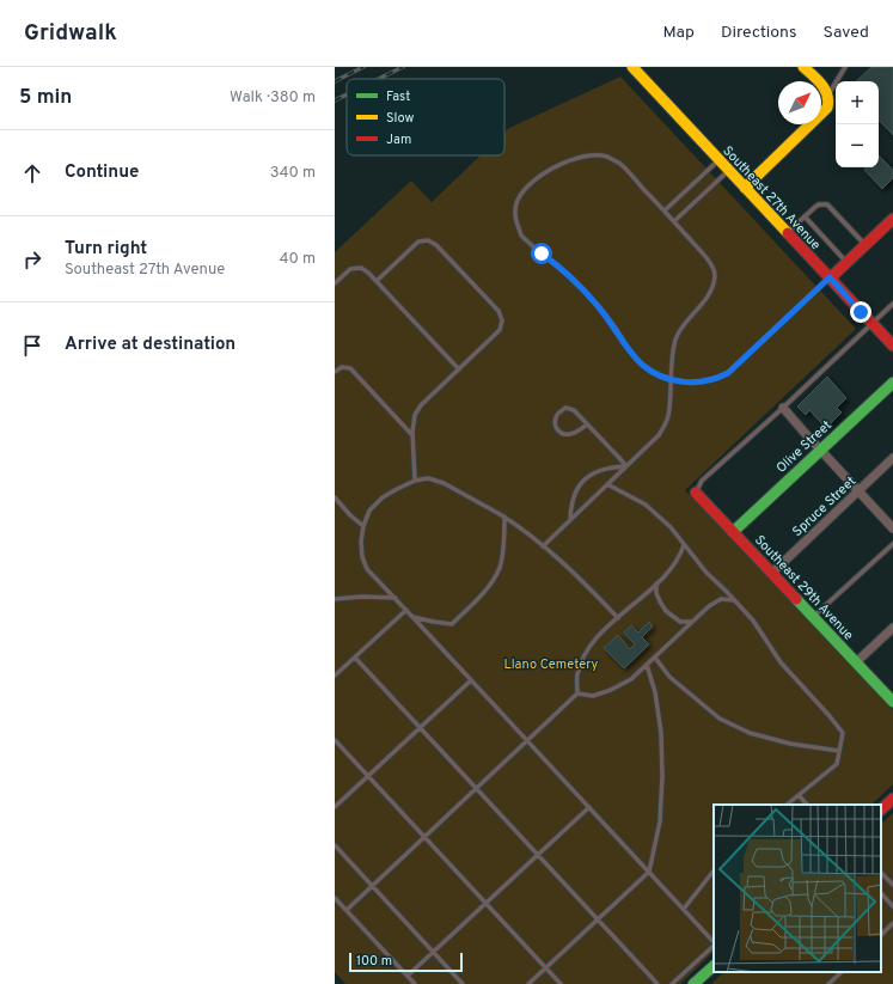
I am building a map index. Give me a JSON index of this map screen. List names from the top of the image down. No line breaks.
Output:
{"streets":{"street":["Southeast 27th Avenue","Olive Street","Spruce Street","Southeast 29th Avenue"]},"crossings":[["Olive Street","Southeast 29th Avenue"],["Spruce Street","Southeast 29th Avenue"]],"parks":["Llano Cemetery"],"legend":["Fast","Slow","Jam"],"scale_bar":"100 m","north":"top right","page":{"header":"Gridwalk","nav":["Map","Directions","Saved"],"heading":["5 min","Walk · 380 m"],"map_buttons":["+","−"],"list":[["Continue","340 m"],["Turn right","Southeast 27th Avenue","40 m"],"Arrive at destination"],"scale":"100 m"}}
